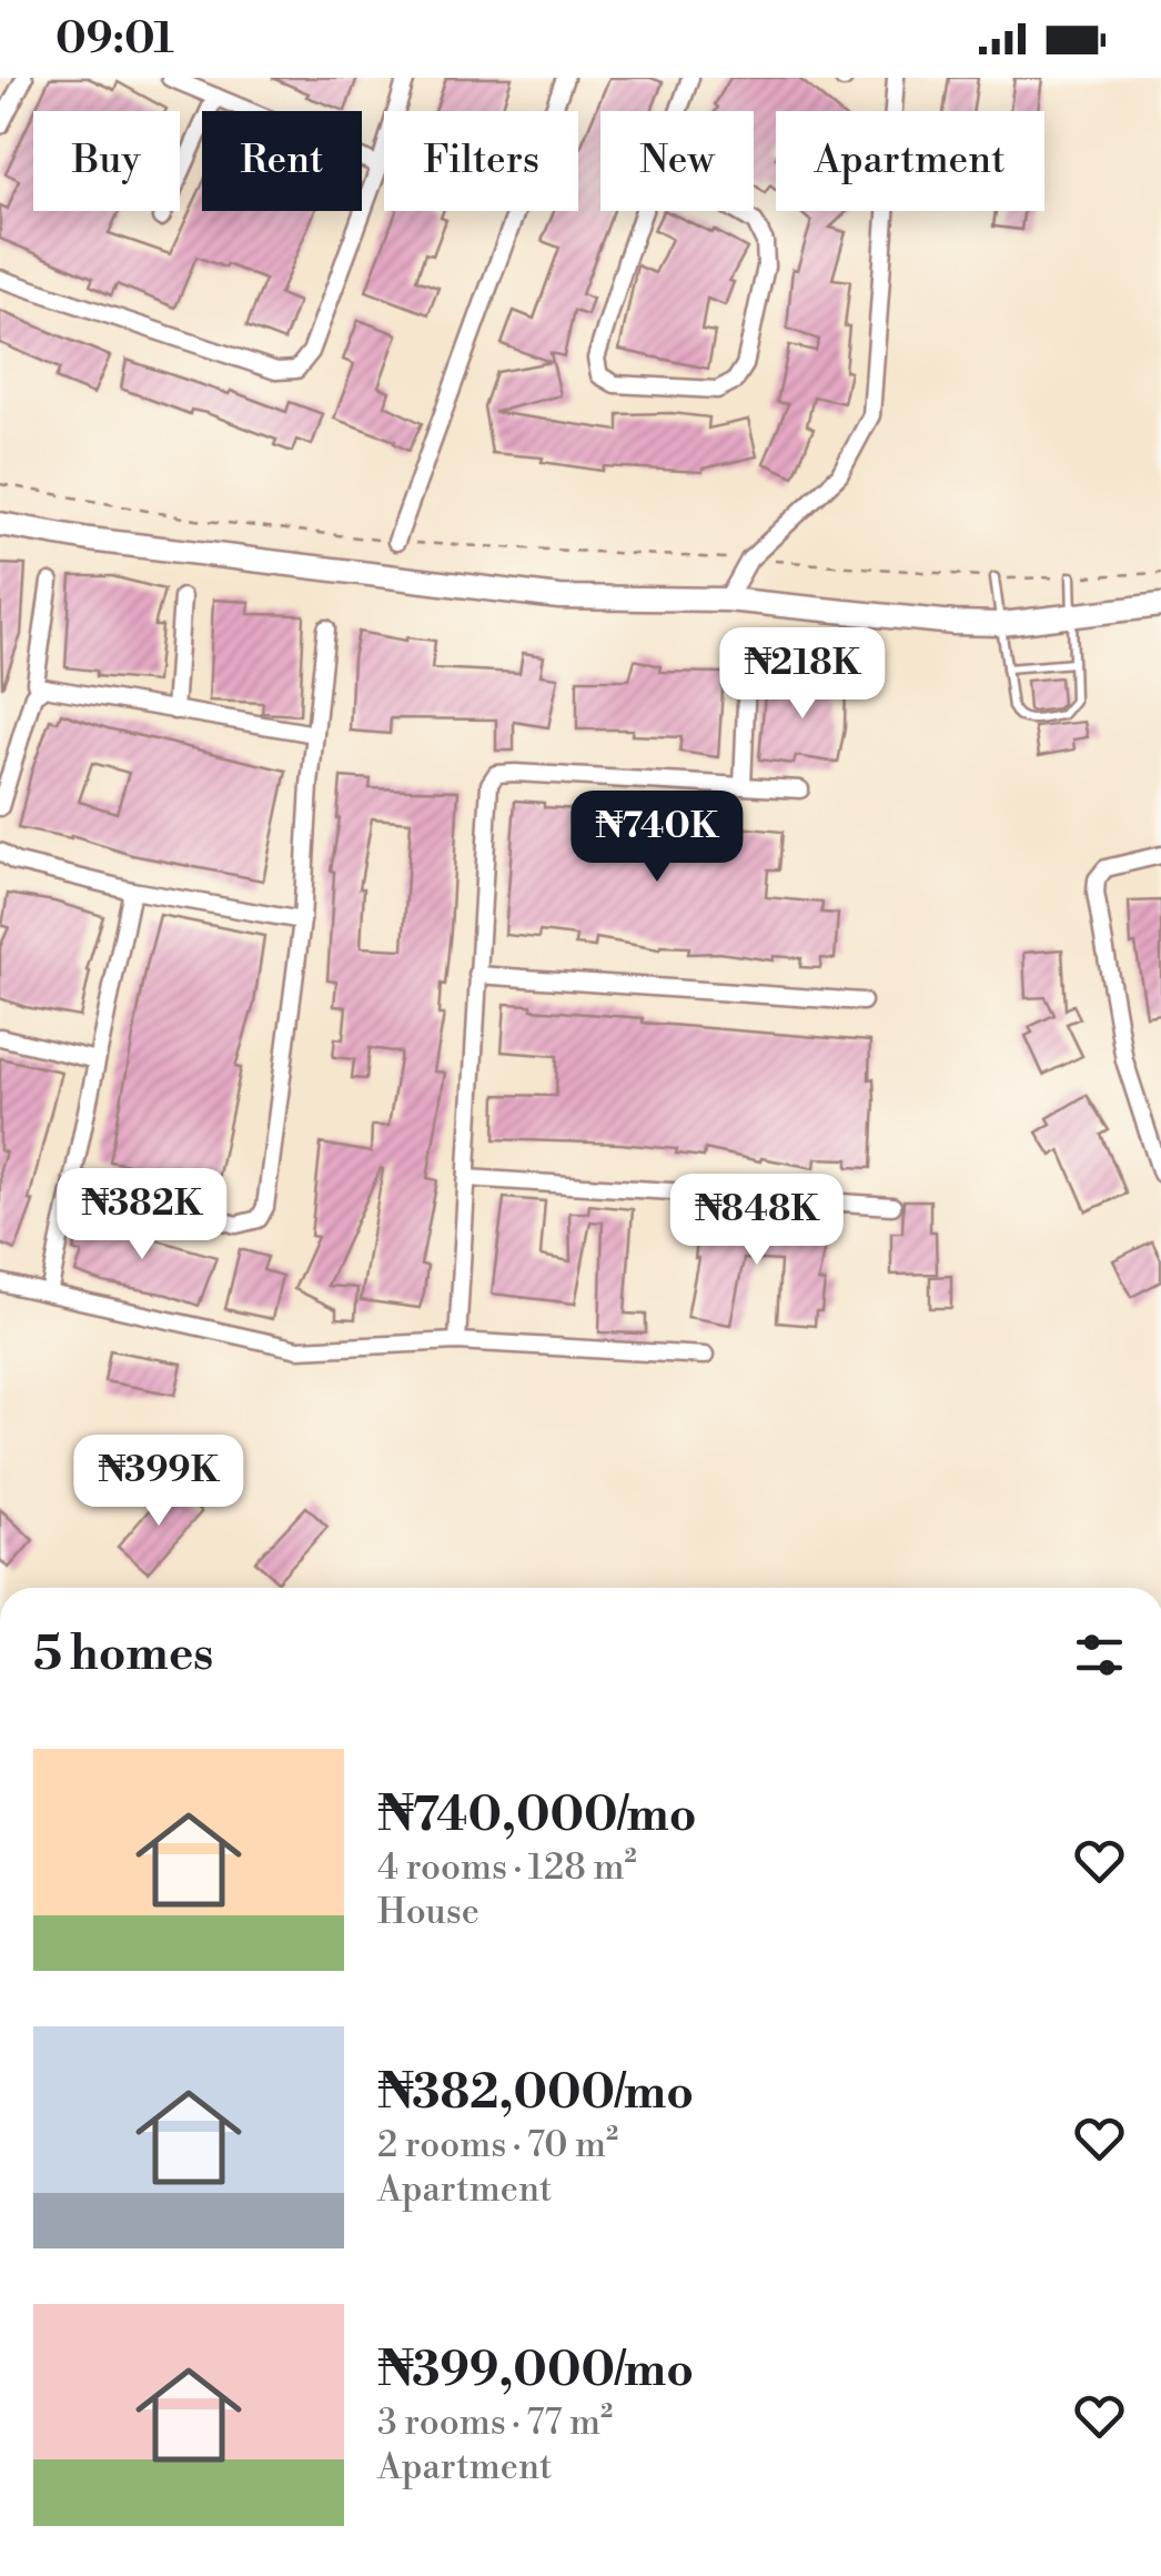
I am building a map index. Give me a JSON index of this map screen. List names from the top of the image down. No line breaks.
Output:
{"page":{"status":"09:01","chip":["Buy","Rent","Filters","New","Apartment"],"price":["₦218K","₦740K","₦382K","₦848K","₦399K"],"heading":"5 homes","list":[{"name":"₦740,000/mo","note":"4 rooms · 128 m² · House"},{"name":"₦382,000/mo","note":"2 rooms · 70 m² · Apartment"},{"name":"₦399,000/mo","note":"3 rooms · 77 m² · Apartment"}]}}
